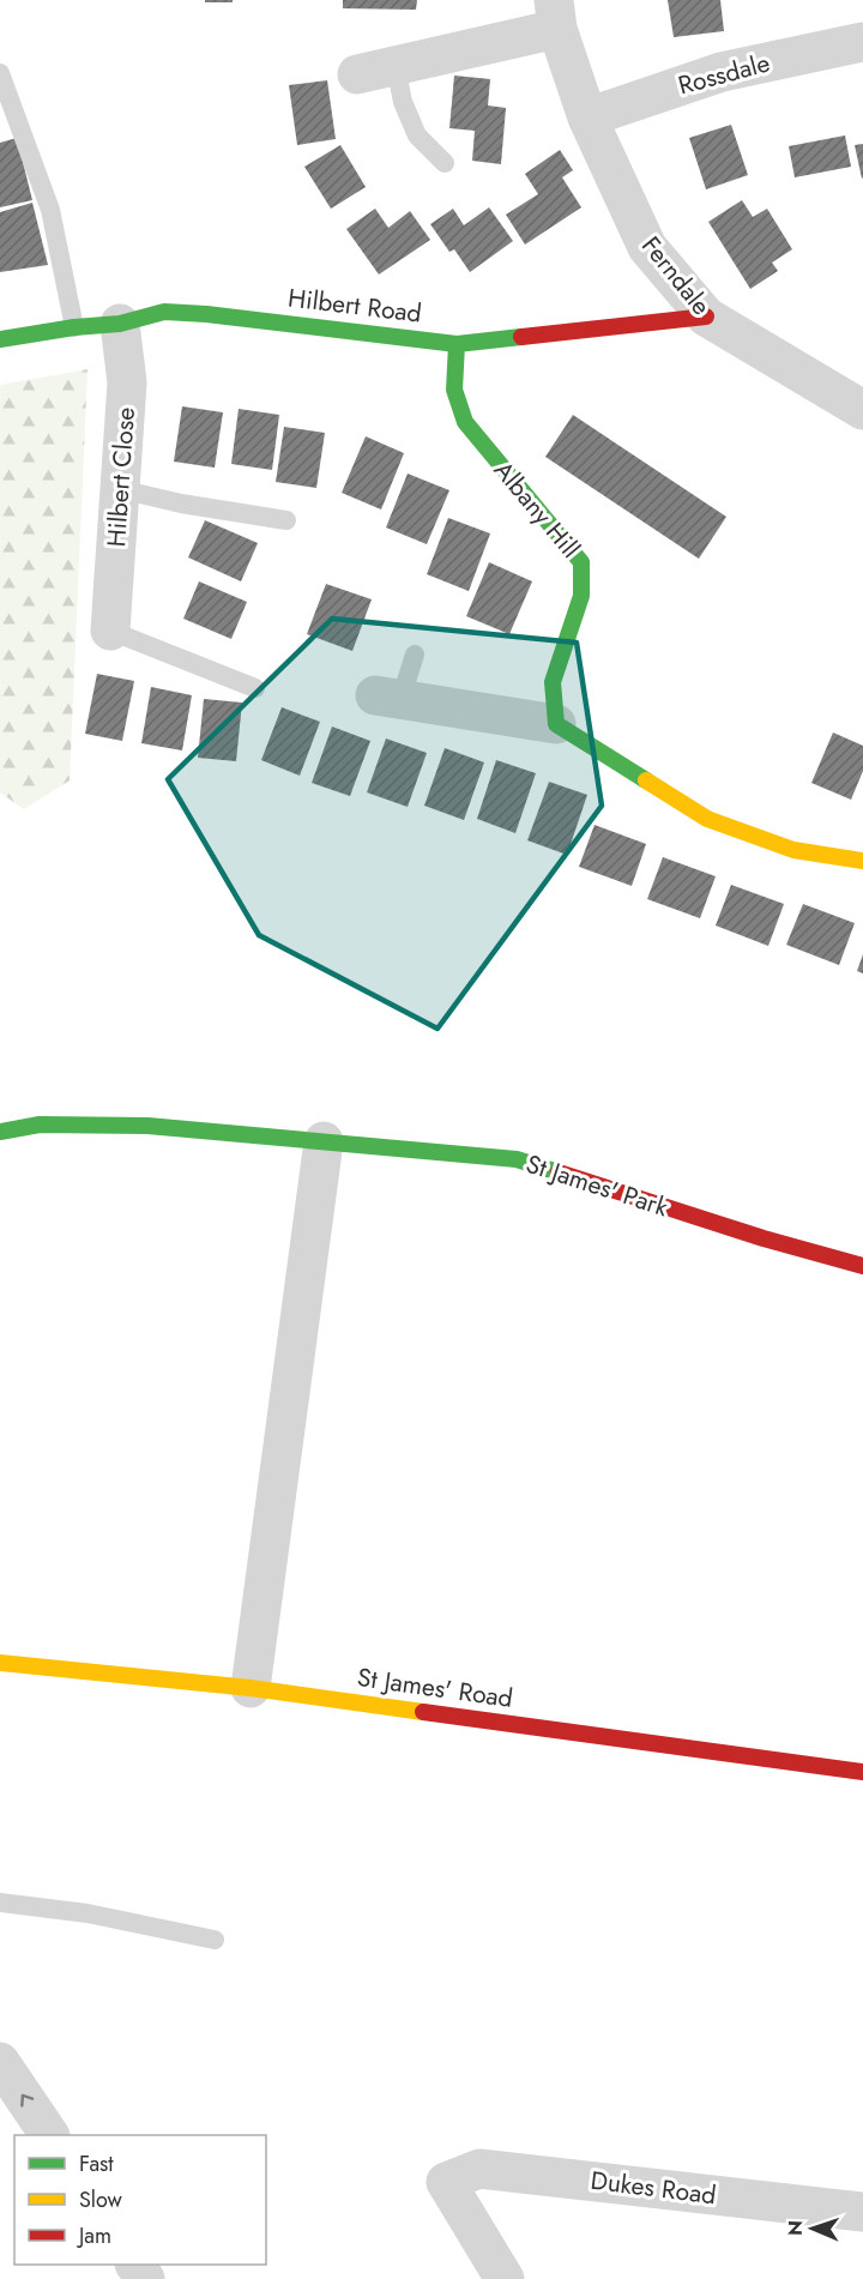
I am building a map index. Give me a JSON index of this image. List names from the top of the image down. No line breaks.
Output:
{"streets":{"street":["Rossdale","Ferndale","Hilbert Road","Hilbert Close","Albany Hill","St James' Park","St James' Road","Dukes Road"]},"crossings":[["Rossdale","Ferndale"],["Ferndale","Hilbert Road"],["Hilbert Road","Hilbert Close"],["Hilbert Road","Albany Hill"]],"legend":["Fast","Slow","Jam"],"north":"left"}
